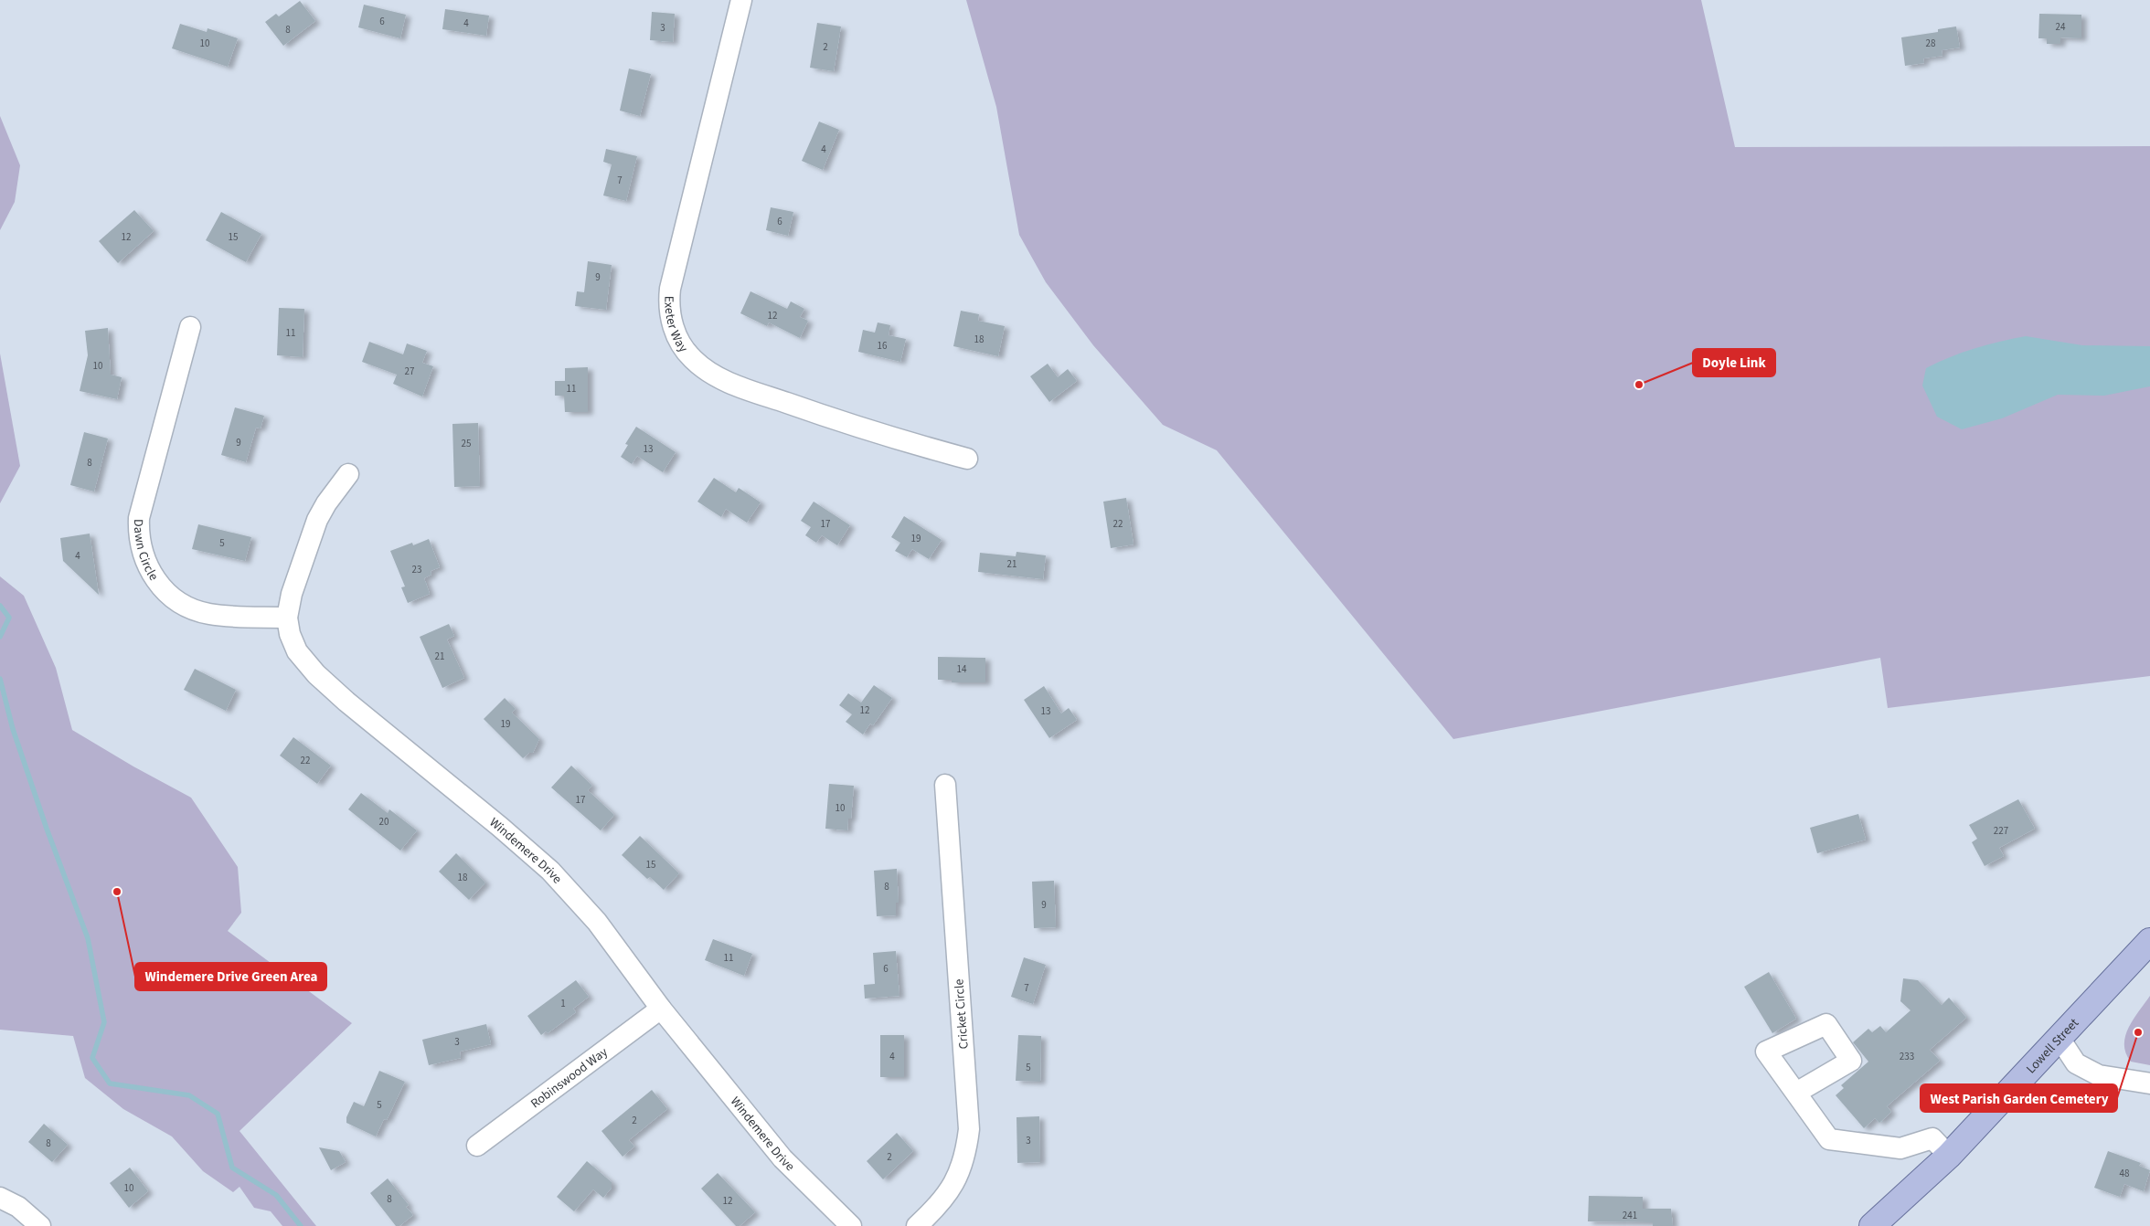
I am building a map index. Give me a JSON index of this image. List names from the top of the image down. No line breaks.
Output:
{"streets":{"main road":["Lowell Street"],"street":["Exeter Way","Dawn Circle","Windemere Drive","Cricket Circle","Robinswood Way"]},"crossings":[["Dawn Circle","Windemere Drive"],["Windemere Drive","Robinswood Way"]],"places":["Doyle Link","Windemere Drive Green Area","West Parish Garden Cemetery"],"house_numbers":["6","4","24","3","8","10","28","2","4","7","6","12","15","9","12","11","18","16","10","27","11","9","25","13","8","17","22","19","5","4","21","23","21","14","12","13","19","22","17","10","20","227","15","18","8","9","11","6","7","1","3","4","233","5","5","2","3","8","2","48","10","8","12","241"]}
